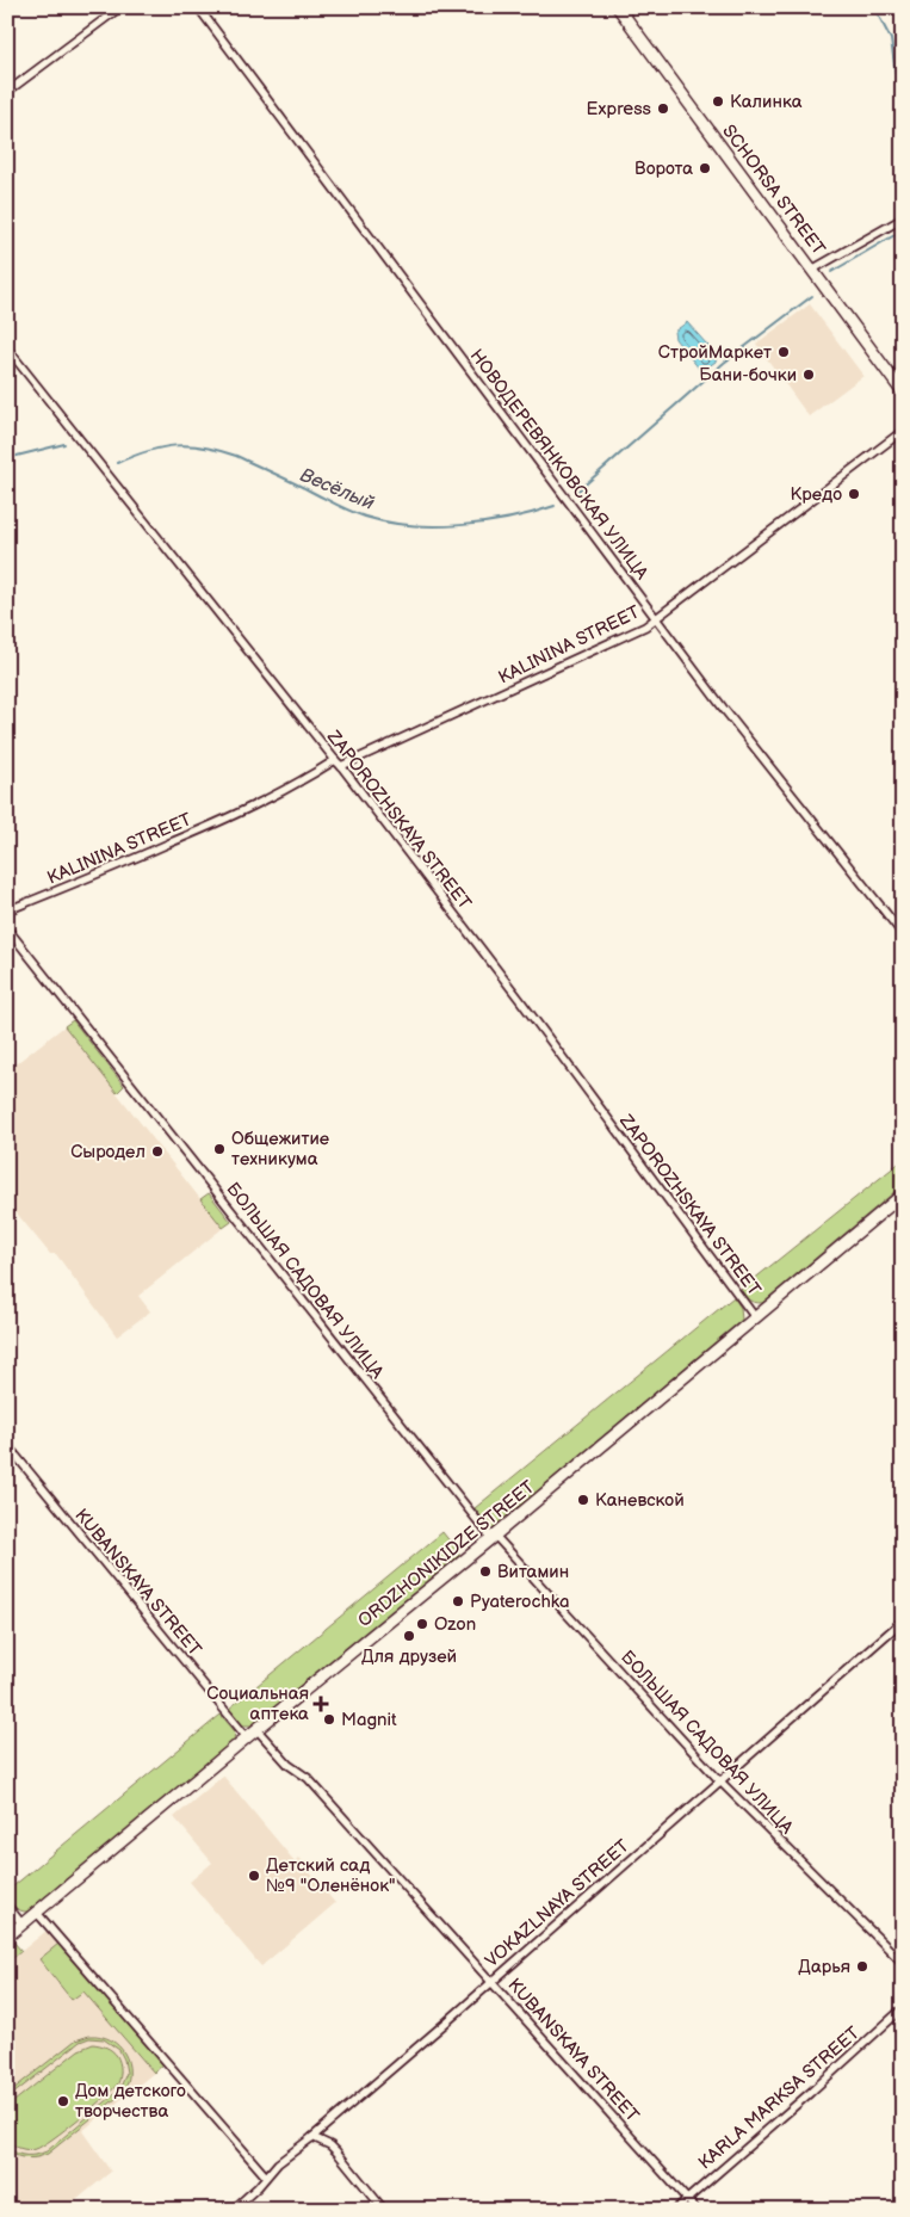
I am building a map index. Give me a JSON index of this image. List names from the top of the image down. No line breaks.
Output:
{"streets":{"main road":["SCHORSA STREET","ORDZHONIKIDZE STREET"],"street":["НОВОДЕРЕВЯНКОВСКАЯ УЛИЦА","KALININA STREET","ZAPOROZHSKAYA STREET","БОЛЬШАЯ САДОВАЯ УЛИЦА","KUBANSKAYA STREET","VOKAZLNAYA STREET","KARLA MARKSA STREET"]},"crossings":[["НОВОДЕРЕВЯНКОВСКАЯ УЛИЦА","KALININA STREET"],["KALININA STREET","ZAPOROZHSKAYA STREET"],["ZAPOROZHSKAYA STREET","ORDZHONIKIDZE STREET"],["БОЛЬШАЯ САДОВАЯ УЛИЦА","ORDZHONIKIDZE STREET"],["БОЛЬШАЯ САДОВАЯ УЛИЦА","VOKAZLNAYA STREET"],["ORDZHONIKIDZE STREET","KUBANSKAYA STREET"],["KUBANSKAYA STREET","VOKAZLNAYA STREET"],["KUBANSKAYA STREET","KARLA MARKSA STREET"]],"water":["Весёлый"],"places":{"other":["Калинка","Express","Ворота","СтройМаркет","Бани-бочки","Кредо","Общежитие техникума","Сыродел","Каневской","Витамин","Pyaterochka","Ozon","Для друзей","Magnit","Детский сад №9 \"Оленёнок\"","Дарья","Дом детского творчества"],"health":["Социальная аптека"]}}
